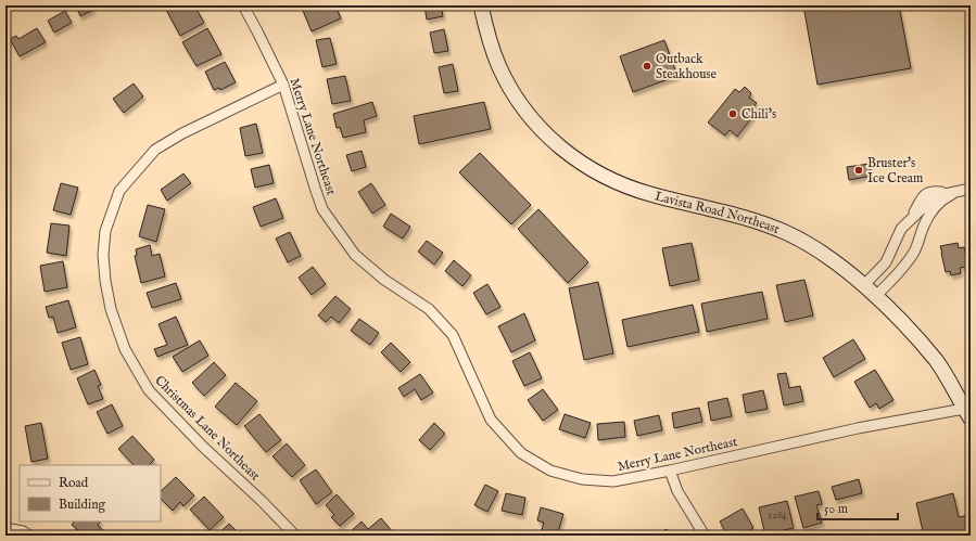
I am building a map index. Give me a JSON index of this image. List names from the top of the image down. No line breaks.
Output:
{"streets":{"main road":["Lavista Road Northeast"],"street":["Merry Lane Northeast","Christmas Lane Northeast"]},"crossings":[["Merry Lane Northeast","Lavista Road Northeast"],["Merry Lane Northeast","Christmas Lane Northeast"]],"places":["Outback Steakhouse","Chili's","Bruster's Ice Cream"],"house_numbers":["1264"],"legend":["Road","Building"],"scale_bar":"50 m"}
